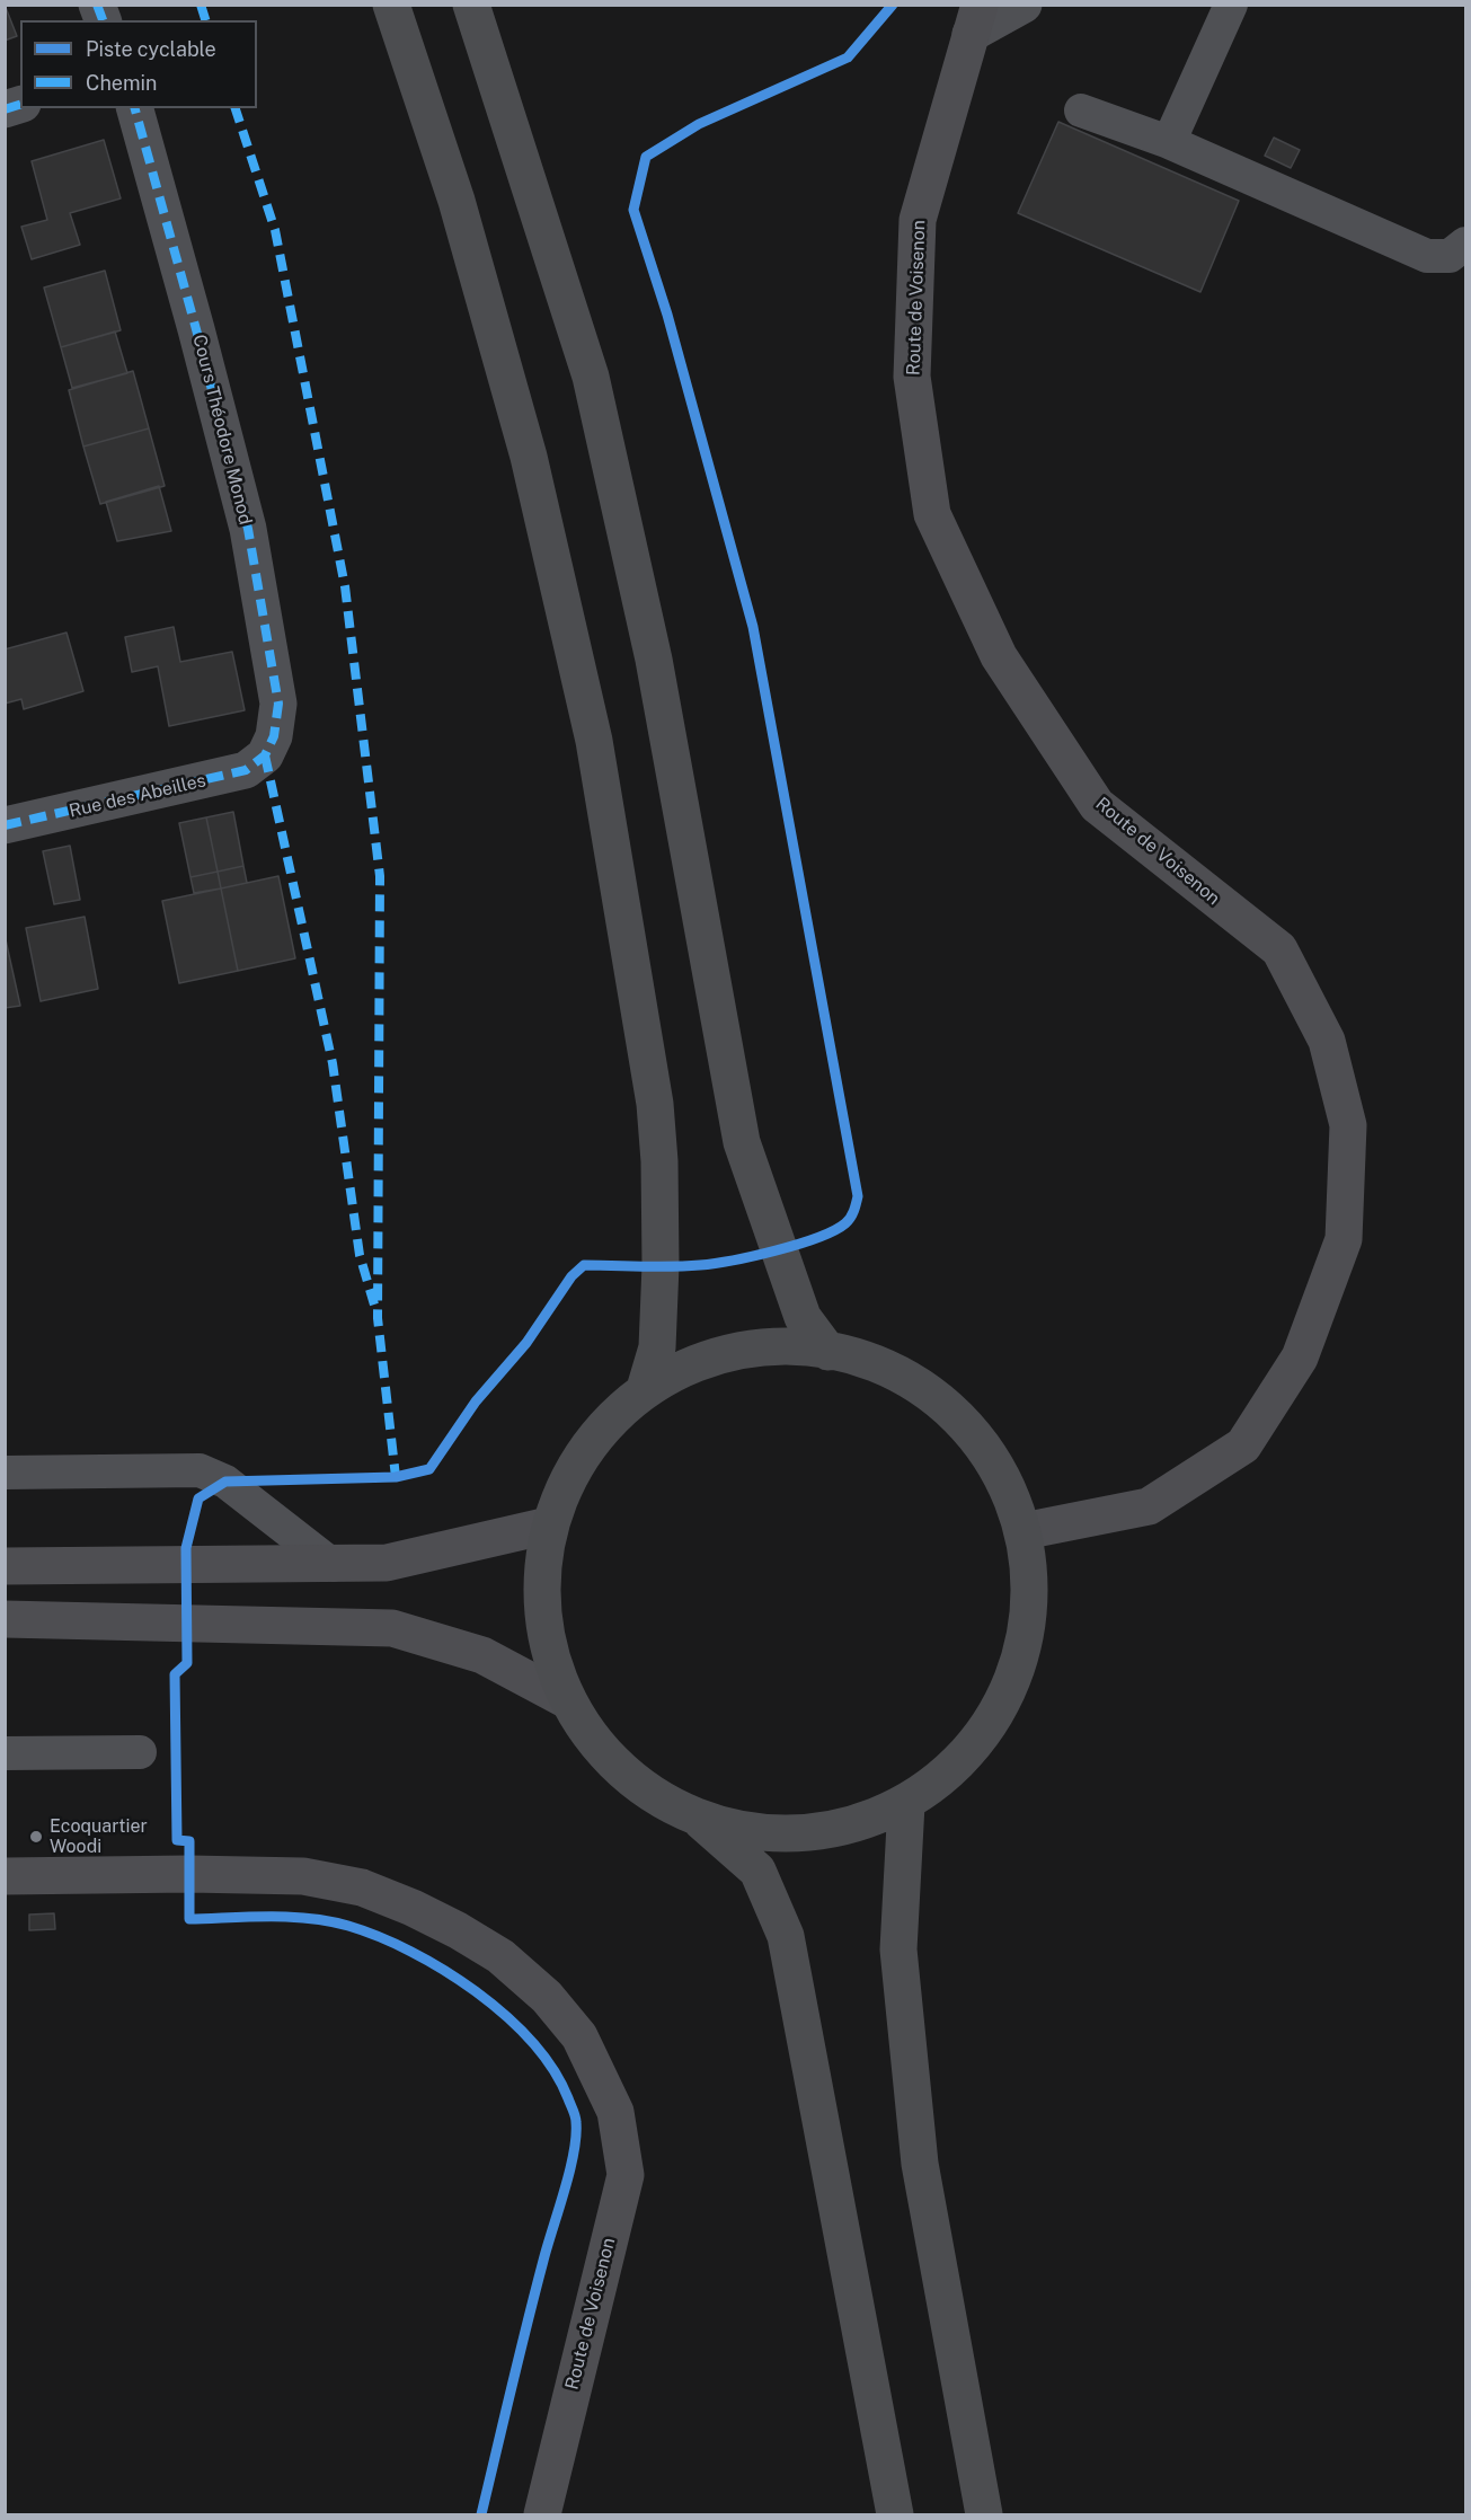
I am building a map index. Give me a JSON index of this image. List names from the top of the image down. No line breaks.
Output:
{"streets":{"street":["Route de Voisenon","Cours Théodore Monod","Rue des Abeilles"]},"crossings":[["Cours Théodore Monod","Rue des Abeilles"]],"places":["Ecoquartier Woodi"],"legend":["Piste cyclable","Chemin"]}
